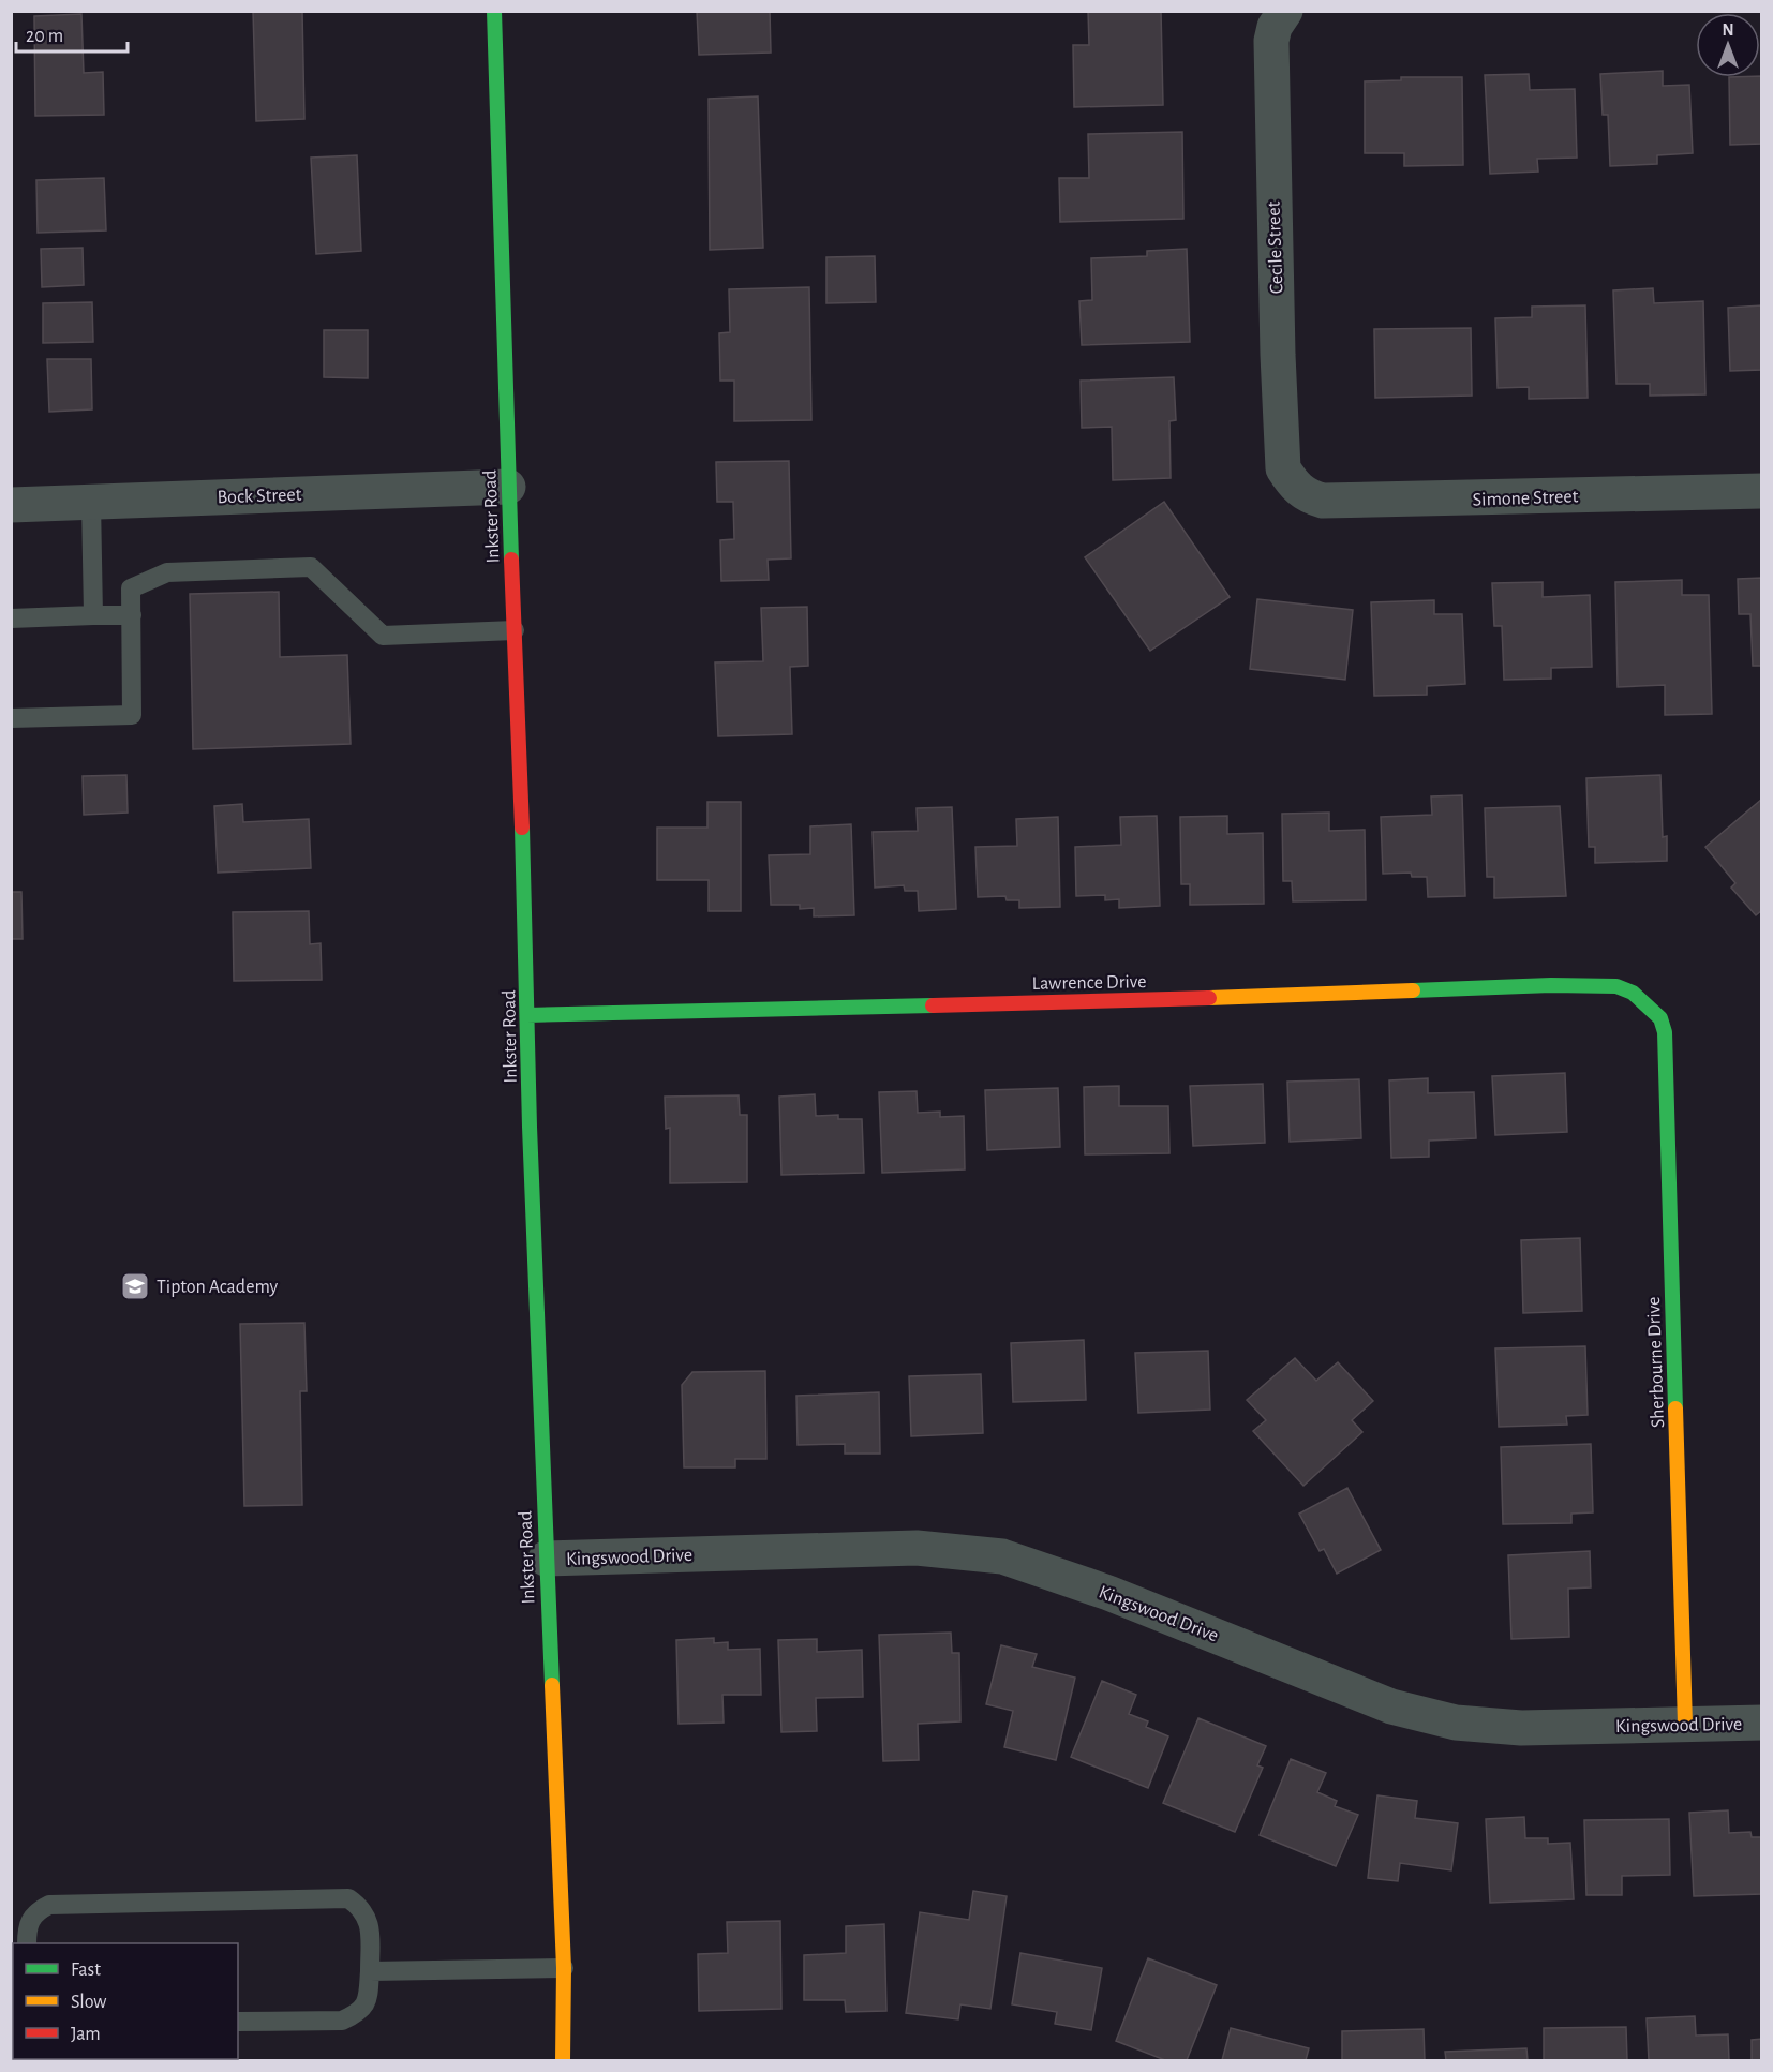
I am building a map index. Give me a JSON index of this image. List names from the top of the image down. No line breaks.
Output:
{"streets":{"main road":["Inkster Road","Lawrence Drive","Sherbourne Drive"],"street":["Cecile Street","Bock Street","Simone Street","Kingswood Drive"]},"crossings":[["Cecile Street","Simone Street"],["Bock Street","Inkster Road"],["Inkster Road","Lawrence Drive"],["Inkster Road","Kingswood Drive"],["Lawrence Drive","Sherbourne Drive"],["Sherbourne Drive","Kingswood Drive"]],"places":{"school or university":["Tipton Academy"]},"legend":["Fast","Slow","Jam"],"scale_bar":"20 m","north":"top"}
